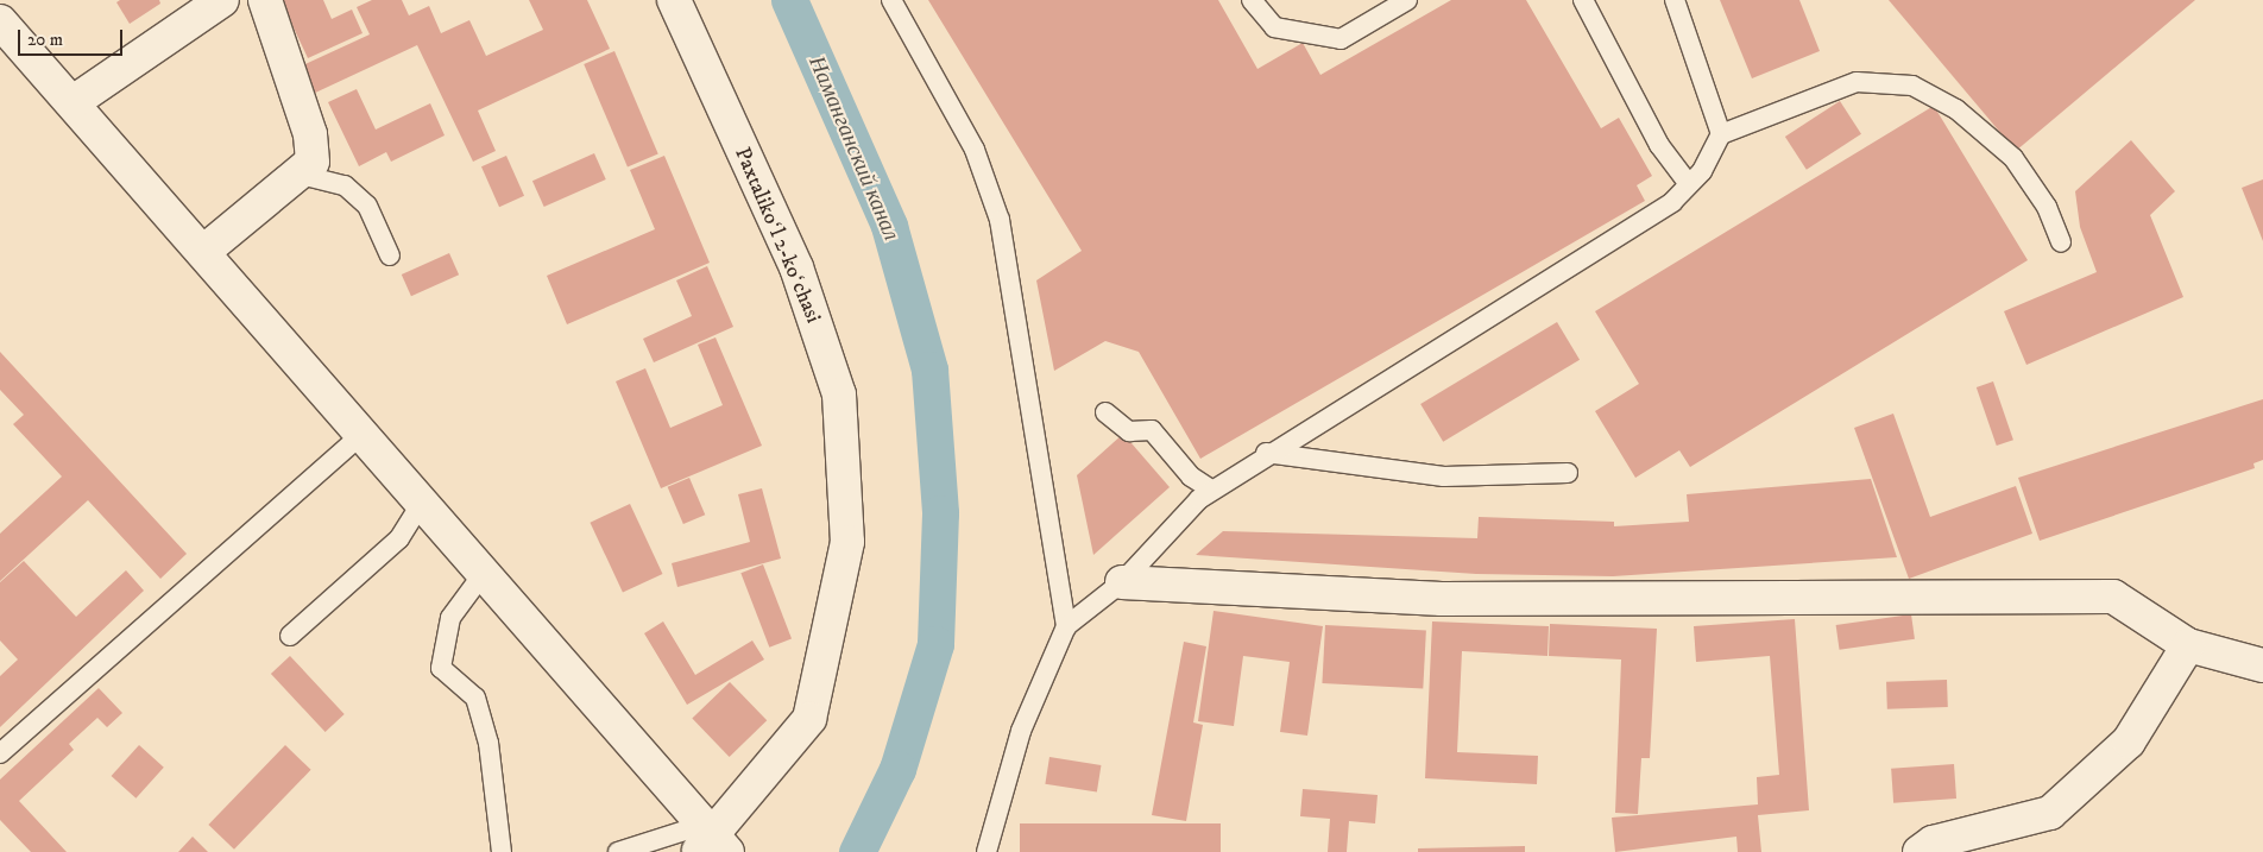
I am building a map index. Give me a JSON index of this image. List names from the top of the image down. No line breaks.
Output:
{"streets":{"street":["Paxtalikoʻl 2-koʻchasi"]},"water":["Наманганский канал"],"scale_bar":"20 m"}
